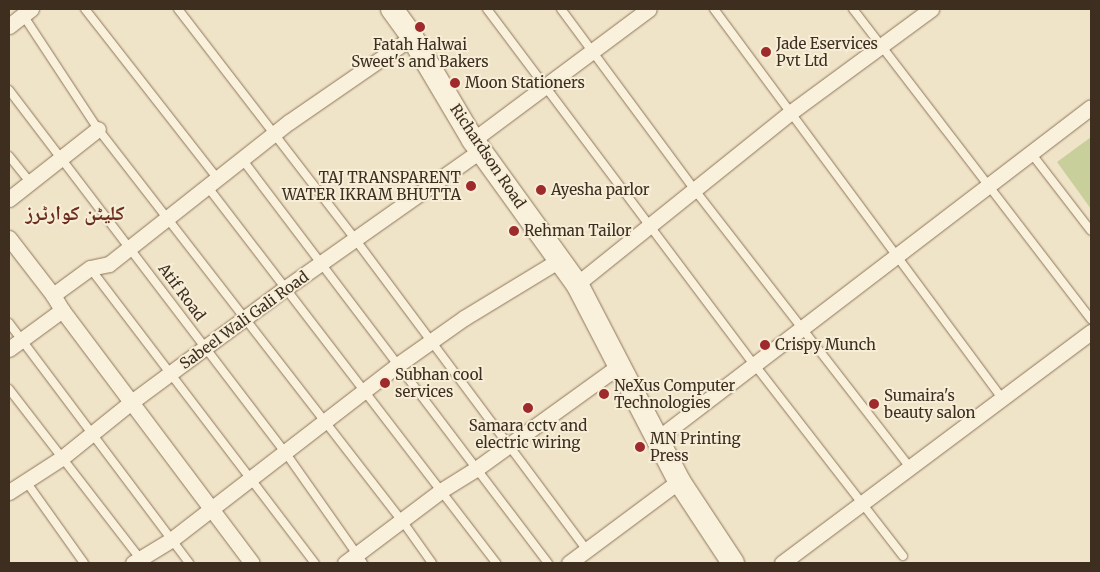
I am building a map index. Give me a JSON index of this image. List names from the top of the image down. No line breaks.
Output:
{"streets":{"street":["Richardson Road","Sabeel Wali Gali Road"],"lane":["Atif Road"]},"crossings":[["Richardson Road","Sabeel Wali Gali Road"],["Atif Road","Sabeel Wali Gali Road"]],"districts":["کلیٹن کوارٹرز"],"places":["Fatah Halwai Sweet's and Bakers","Jade Eservices Pvt Ltd","Moon Stationers","TAJ TRANSPARENT WATER IKRAM BHUTTA","Ayesha parlor","Rehman Tailor","Crispy Munch","Subhan cool services","NeXus Computer Technologies","Sumaira's beauty salon","Samara cctv and electric wiring","MN Printing Press"]}
